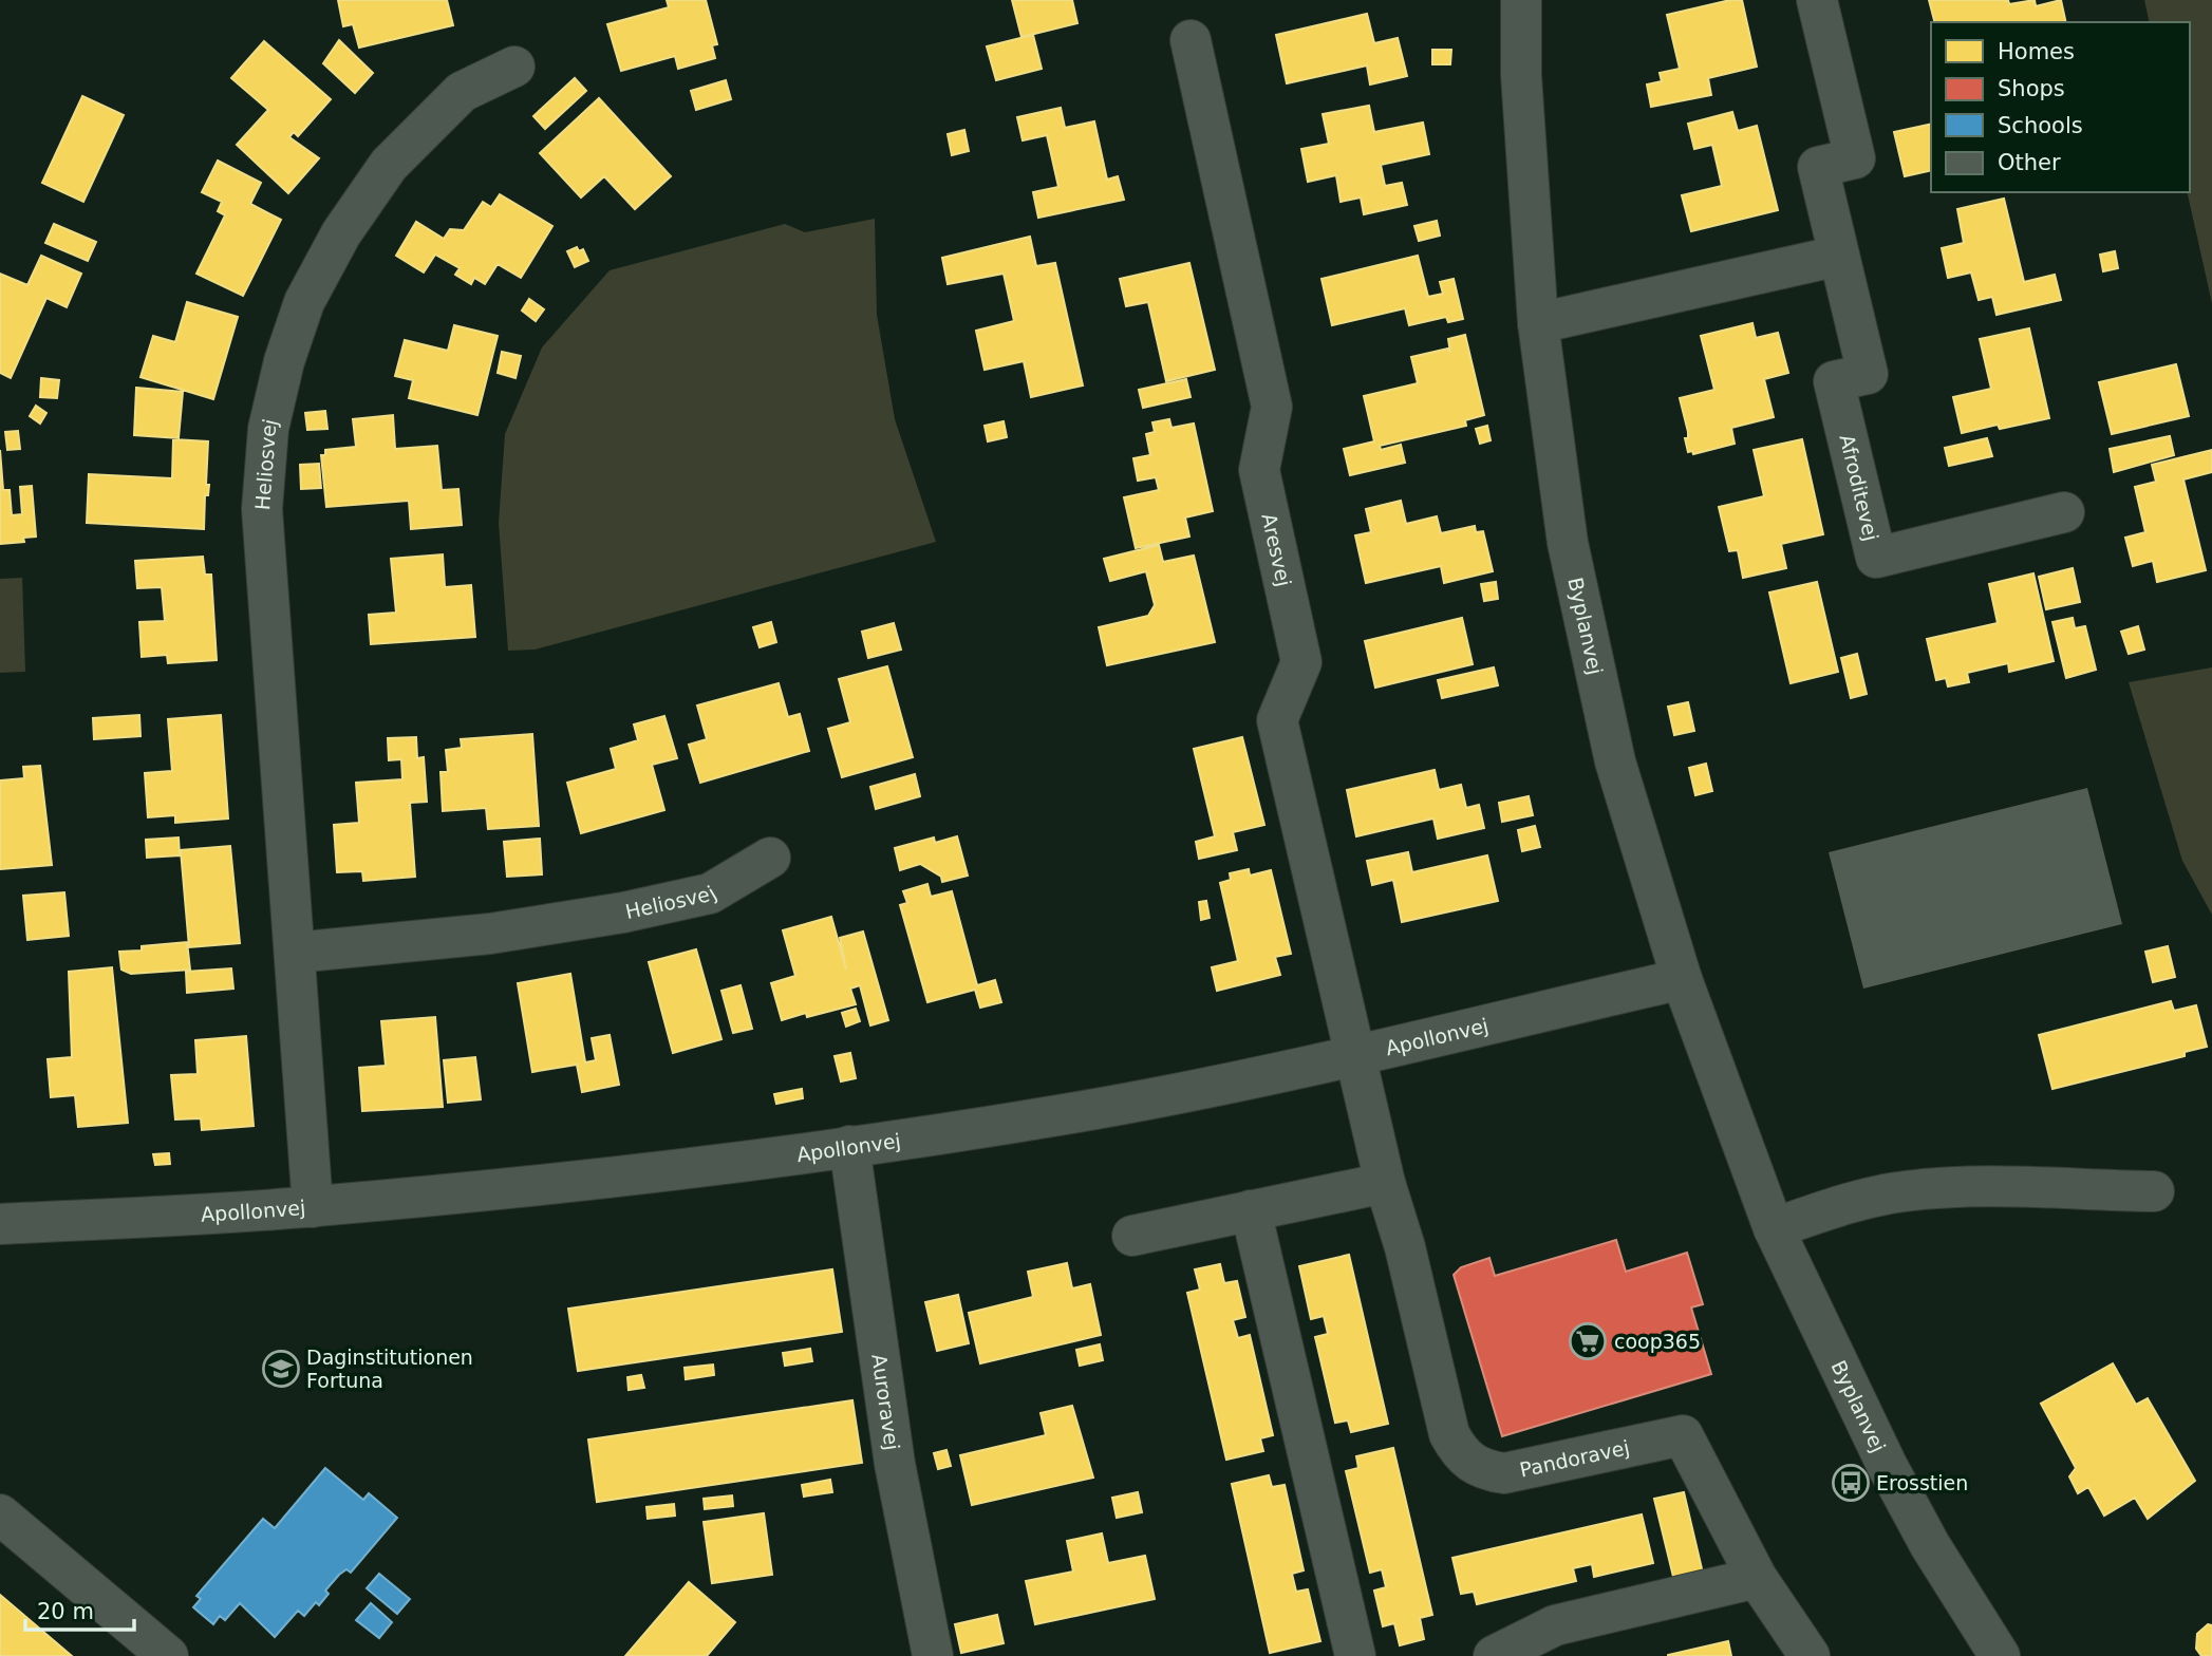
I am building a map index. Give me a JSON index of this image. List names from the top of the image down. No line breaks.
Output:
{"streets":{"street":["Heliosvej","Afroditevej","Aresvej","Byplanvej","Apollonvej","Auroravej","Pandoravej"]},"crossings":[["Heliosvej","Apollonvej"],["Aresvej","Apollonvej"],["Aresvej","Pandoravej"],["Byplanvej","Apollonvej"],["Apollonvej","Auroravej"],["Apollonvej","Pandoravej"]],"places":{"supermarket":["coop365"],"school or university":["Daginstitutionen Fortuna"],"bus stop":["Erosstien"]},"legend":["Homes","Shops","Schools","Other"],"scale_bar":"20 m"}
